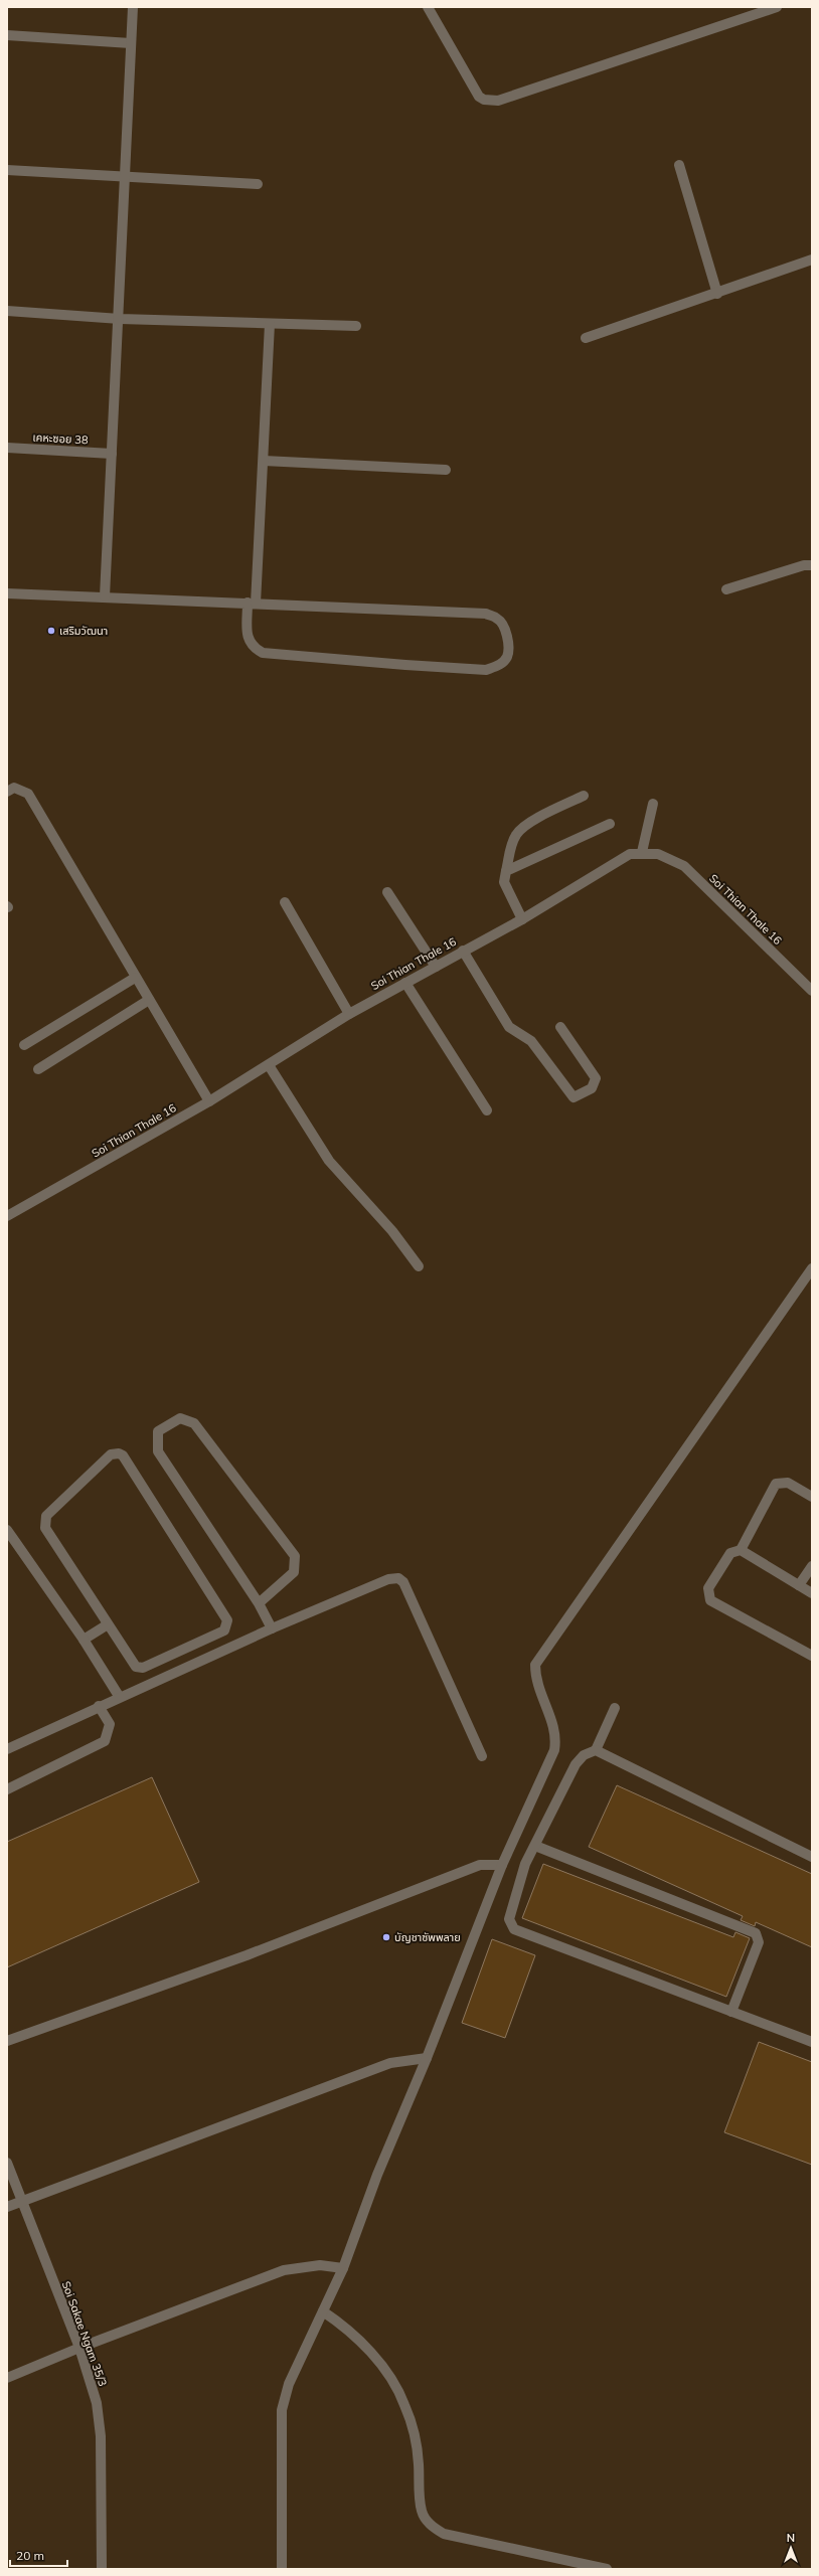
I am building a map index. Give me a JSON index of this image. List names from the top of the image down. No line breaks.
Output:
{"streets":{"street":["เคหะซอย 38","Soi Thian Thale 16","Soi Sakae Ngam 35/3"]},"places":["เสริมวัฒนา","บัญชาซัพพลาย"],"scale_bar":"20 m","north":"top"}
